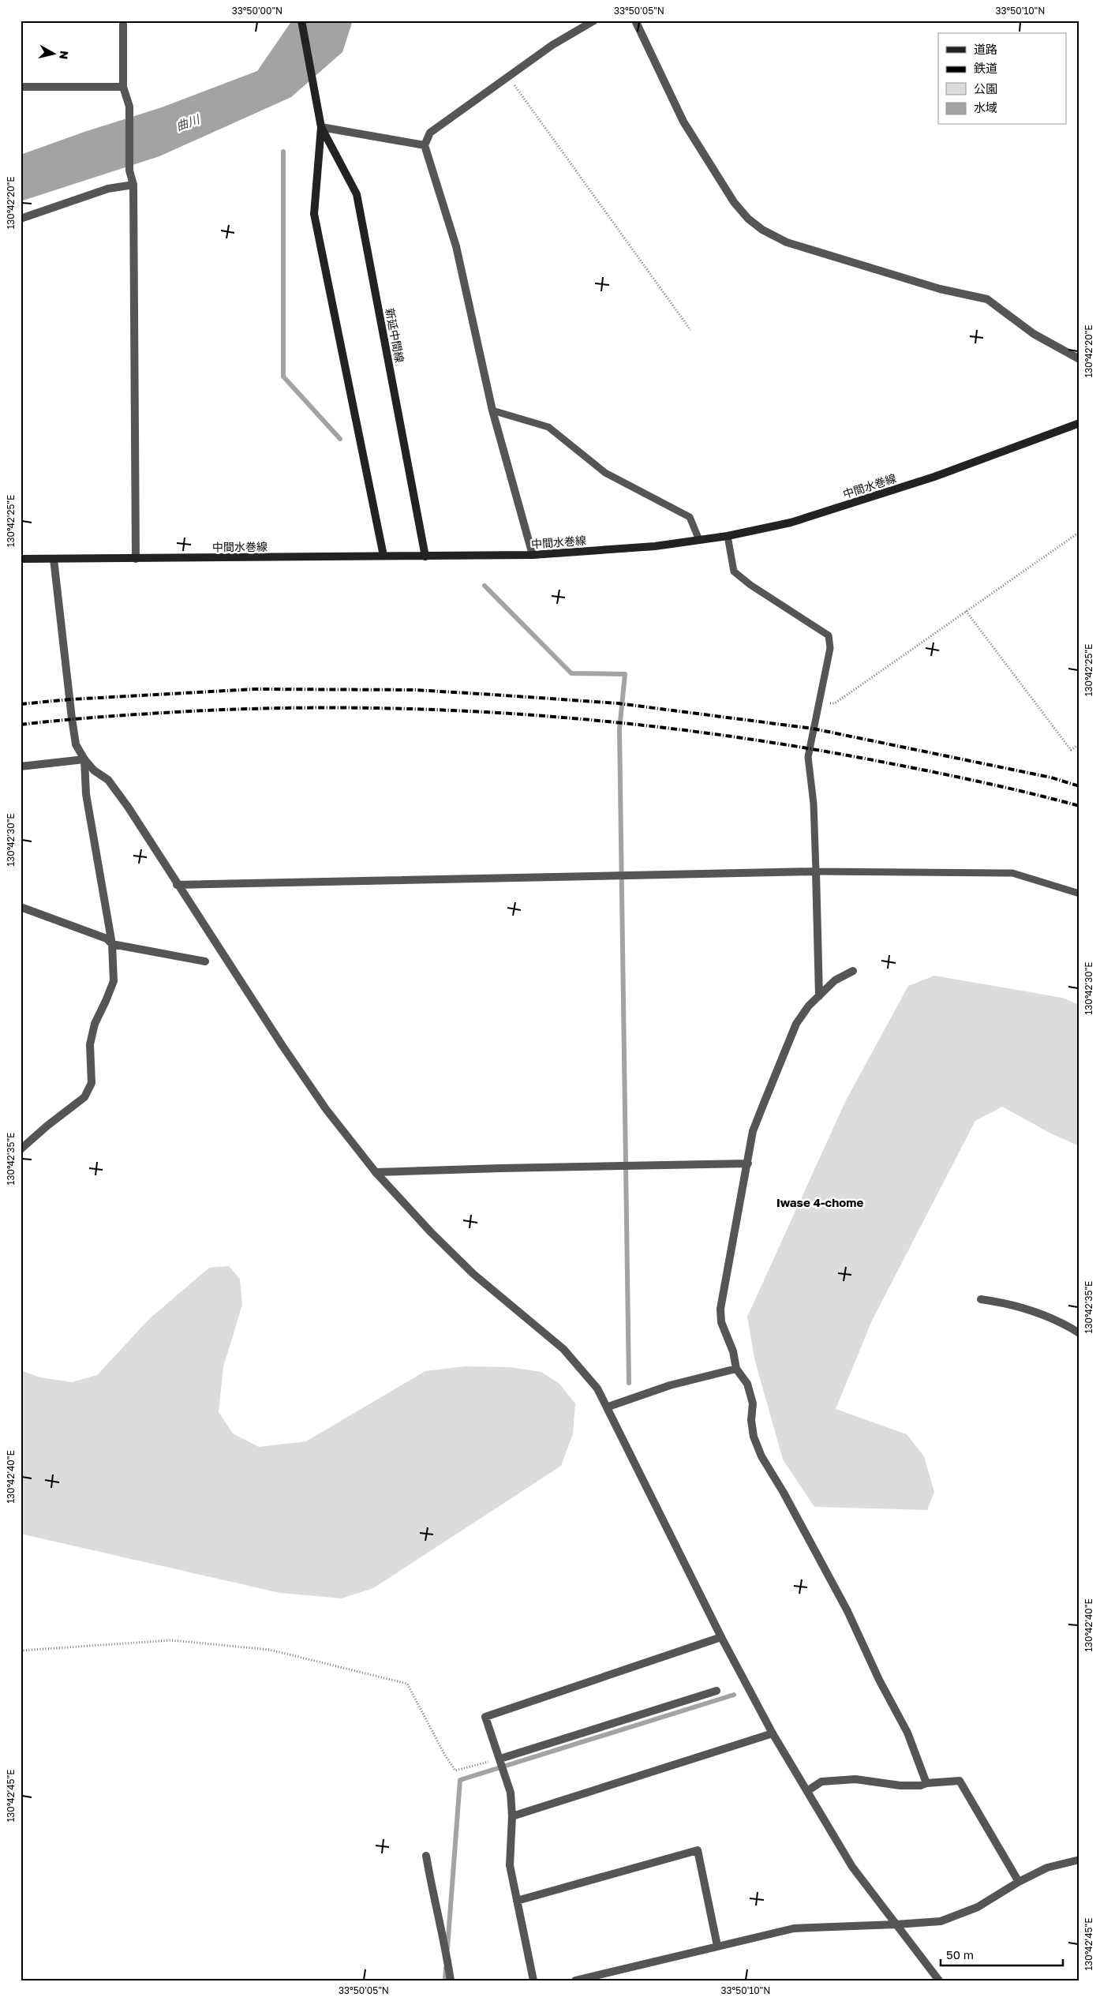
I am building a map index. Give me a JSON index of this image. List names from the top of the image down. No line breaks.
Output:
{"streets":{"main road":["新延中間線","中間水巻線"]},"crossings":[["新延中間線","中間水巻線"]],"districts":["Iwase 4-chome"],"water":["曲川"],"legend":["道路","鉄道","公園","水域"],"scale_bar":"50 m","north":"right","coordinates":["33°50'00\"N","33°50'05\"N","33°50'10\"N","130°42'20\"E","130°42'25\"E","130°42'30\"E","130°42'35\"E","130°42'40\"E","130°42'45\"E"]}
